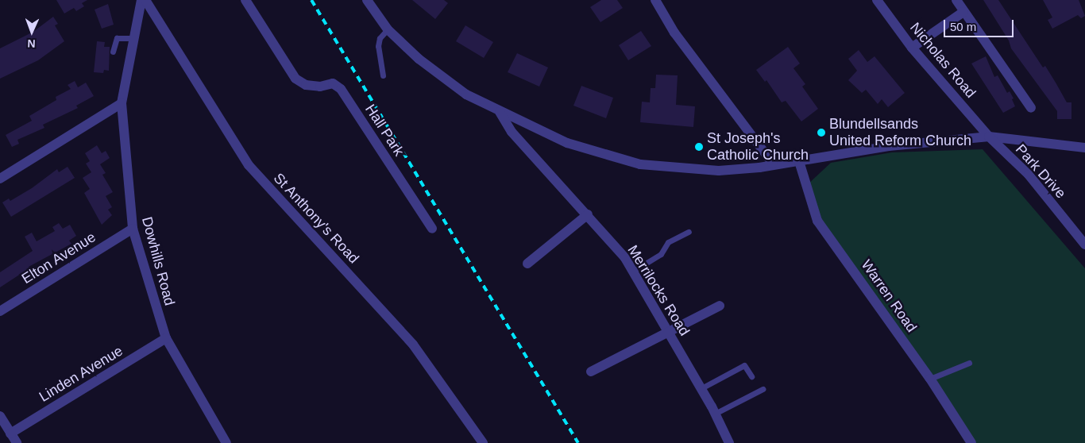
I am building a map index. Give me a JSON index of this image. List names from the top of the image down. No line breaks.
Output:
{"streets":{"street":["Nicholas Road","Hall Park","Park Drive","St Anthony's Road","Elton Avenue","Dowhills Road","Merrilocks Road","Warren Road","Linden Avenue"]},"crossings":[["Nicholas Road","Park Drive"],["Elton Avenue","Dowhills Road"],["Dowhills Road","Linden Avenue"]],"places":["Blundellsands United Reform Church","St Joseph's Catholic Church"],"scale_bar":"50 m","north":"bottom"}
